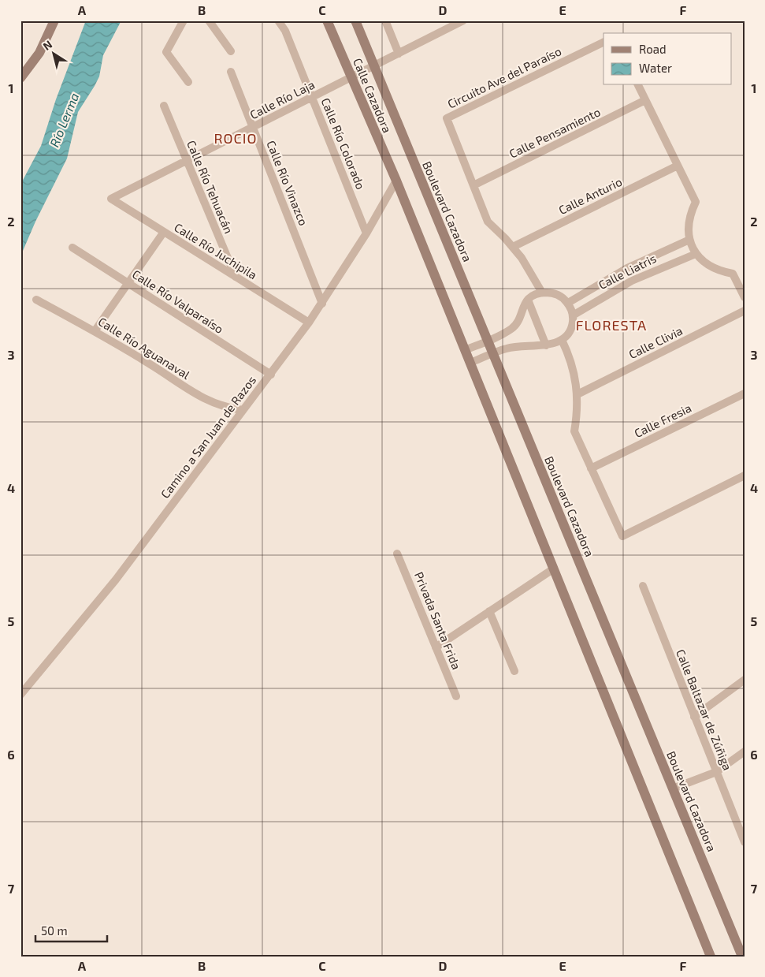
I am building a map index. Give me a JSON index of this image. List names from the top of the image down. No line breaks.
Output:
{"streets":{"street":["Circuito Ave del Paraíso","Calle Cazadora","Calle Río Laja","Calle Pensamiento","Calle Río Colorado","Calle Río Vinazco","Calle Río Tehuacán","Calle Anturio","Boulevard Cazadora","Calle Río Juchipila","Calle Liatris","Calle Río Valparaíso","Calle Clivia","Calle Río Aguanaval","Calle Fresia","Camino a San Juan de Razos","Privada Santa Frida","Calle Baltazar de Zúñiga"]},"crossings":[["Circuito Ave del Paraíso","Calle Pensamiento"],["Circuito Ave del Paraíso","Calle Anturio"],["Calle Cazadora","Calle Río Laja"],["Calle Cazadora","Boulevard Cazadora"],["Calle Cazadora","Camino a San Juan de Razos"],["Calle Río Laja","Calle Río Colorado"],["Calle Río Laja","Calle Río Vinazco"],["Calle Río Laja","Calle Río Tehuacán"],["Calle Río Laja","Boulevard Cazadora"],["Calle Río Laja","Calle Río Juchipila"],["Calle Río Colorado","Camino a San Juan de Razos"],["Calle Río Vinazco","Camino a San Juan de Razos"],["Calle Río Tehuacán","Calle Río Juchipila"],["Calle Río Juchipila","Camino a San Juan de Razos"],["Calle Río Valparaíso","Camino a San Juan de Razos"],["Calle Río Aguanaval","Camino a San Juan de Razos"]],"districts":["ROCIO","FLORESTA"],"water":["Río Lerma"],"legend":["Road","Water"],"scale_bar":"50 m","north":"top left","grid":{"columns":["A","B","C","D","E","F"],"rows":["1","2","3","4","5","6","7"]}}
